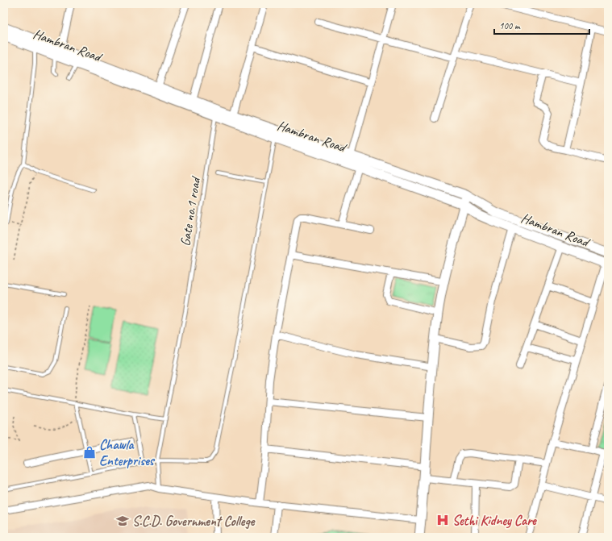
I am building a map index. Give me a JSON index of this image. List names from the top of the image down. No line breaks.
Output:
{"streets":{"main road":["Hambran Road"],"lane":["Gate no.1 road"]},"crossings":[["Hambran Road","Gate no.1 road"]],"places":{"shop":["Chawla Enterprises"],"hospital":["Sethi Kidney Care"],"school or university":["S.C.D. Government College"]},"scale_bar":"100 m"}
